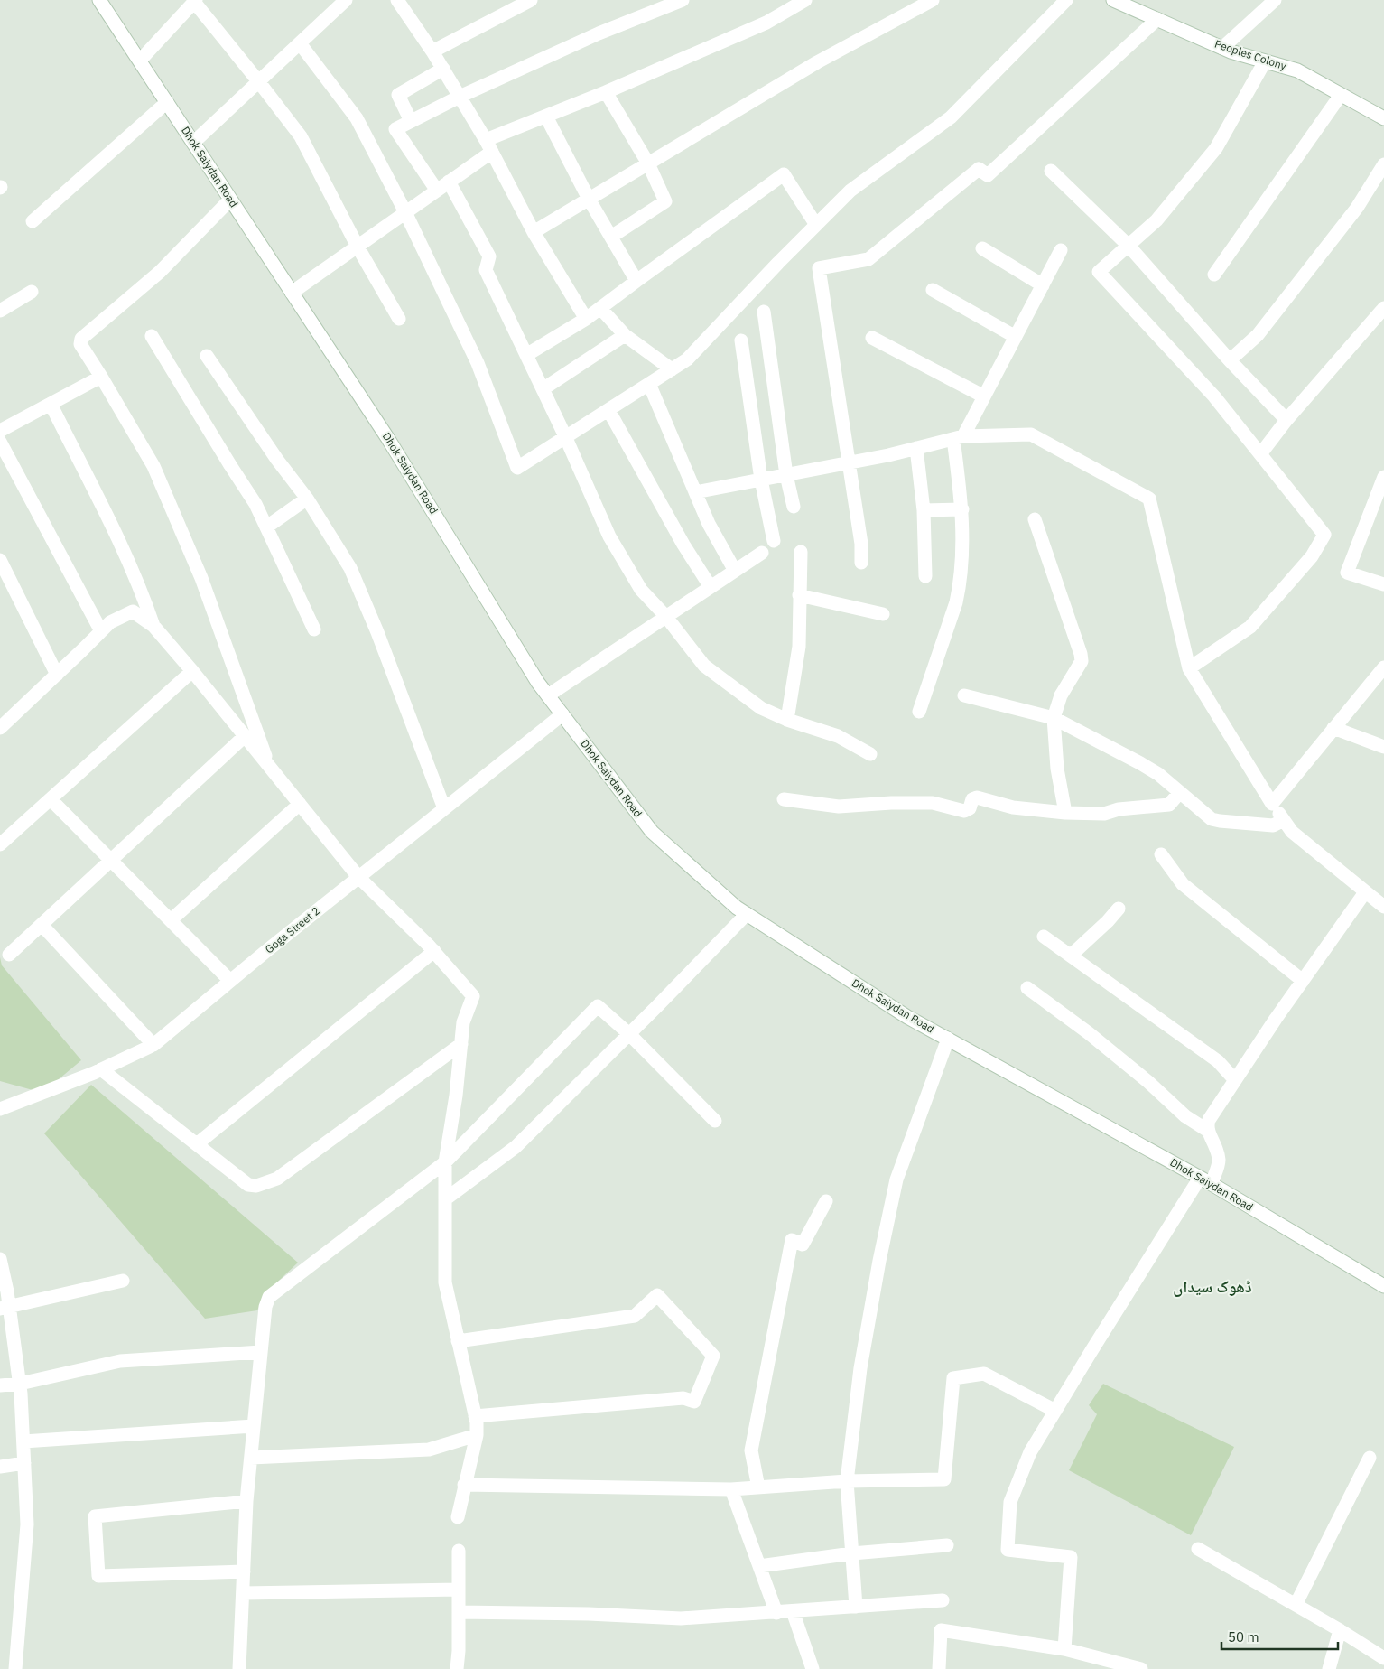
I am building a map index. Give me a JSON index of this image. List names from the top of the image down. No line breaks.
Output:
{"streets":{"street":["Peoples Colony","Dhok Saiydan Road","Goga Street 2"]},"crossings":[["Dhok Saiydan Road","Goga Street 2"]],"districts":["ڈھوک سیداں"],"scale_bar":"50 m"}
